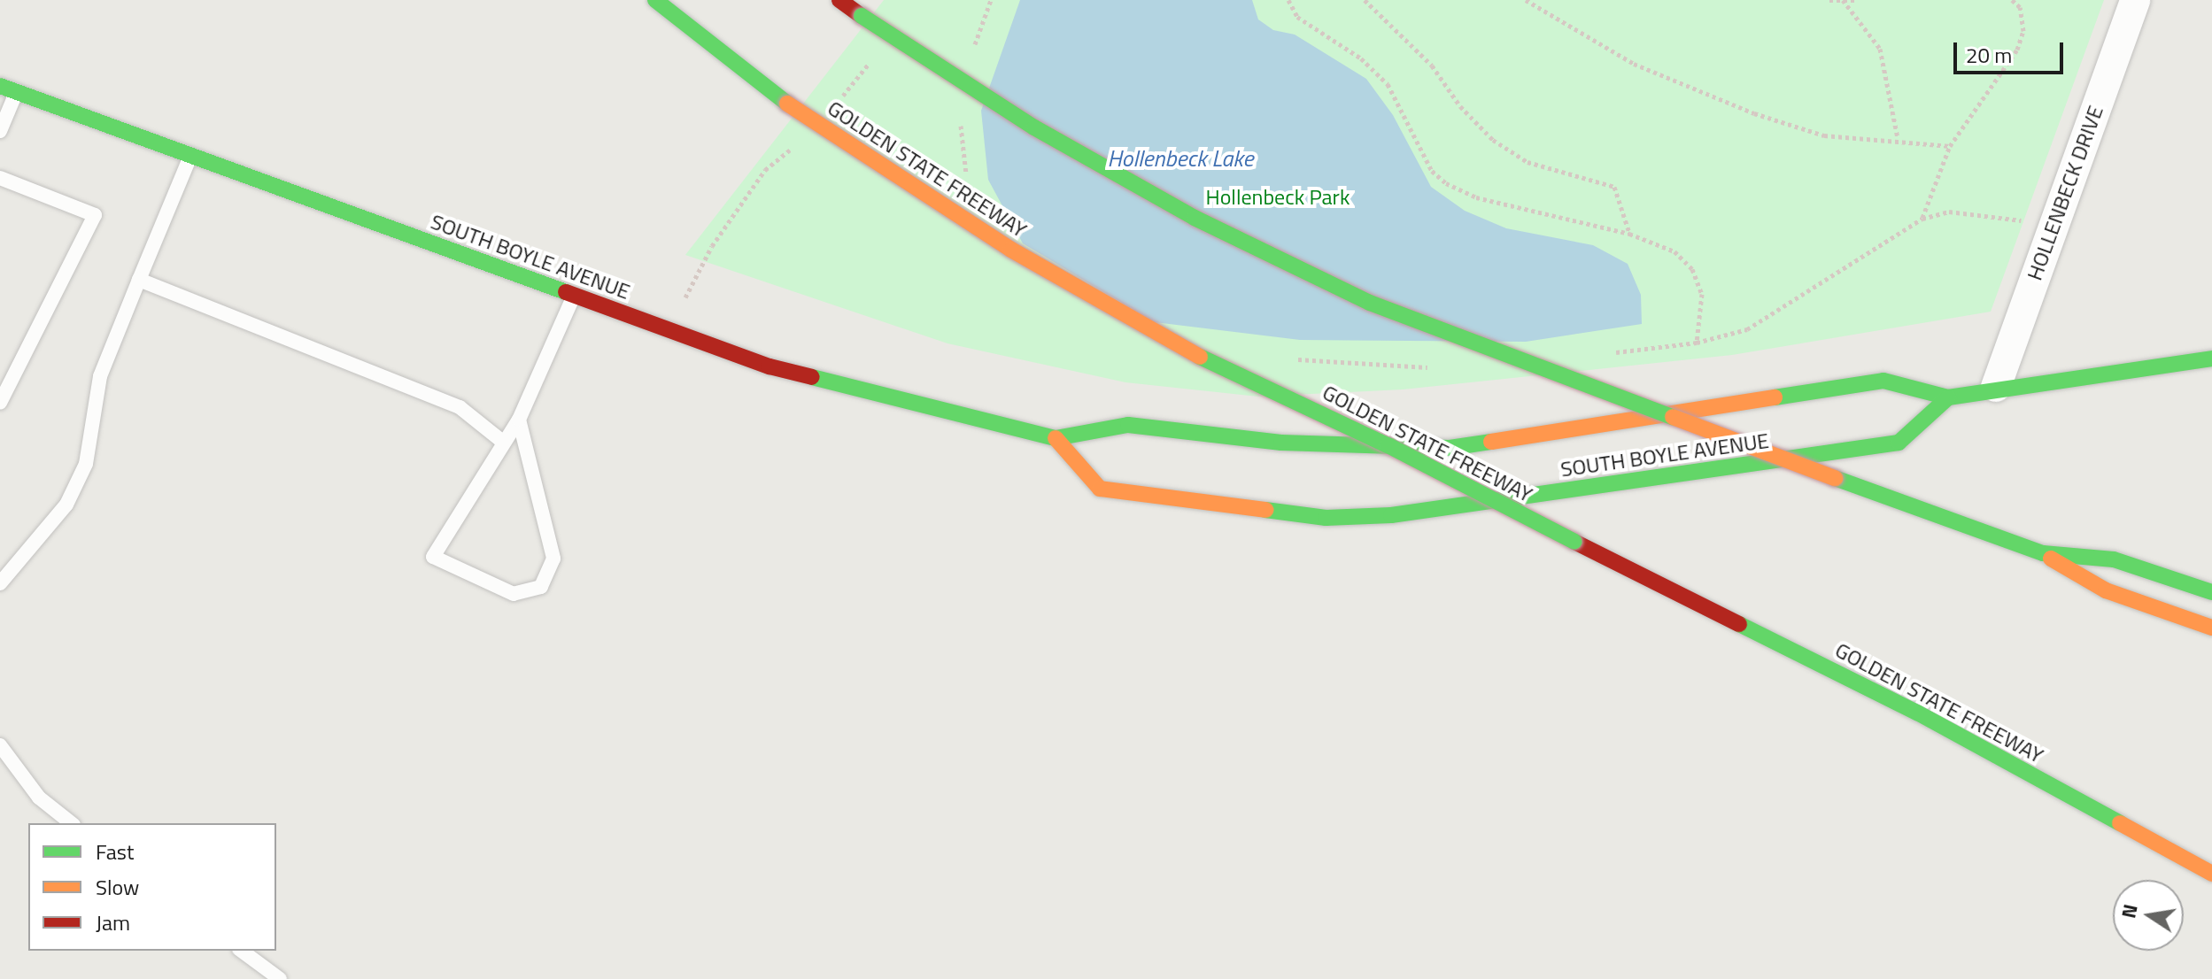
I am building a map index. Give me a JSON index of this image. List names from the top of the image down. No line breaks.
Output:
{"streets":{"main road":["GOLDEN STATE FREEWAY","SOUTH BOYLE AVENUE"],"street":["HOLLENBECK DRIVE"]},"crossings":[["HOLLENBECK DRIVE","SOUTH BOYLE AVENUE"]],"water":["Hollenbeck Lake"],"parks":["Hollenbeck Park"],"legend":["Fast","Slow","Jam"],"scale_bar":"20 m","north":"left"}
